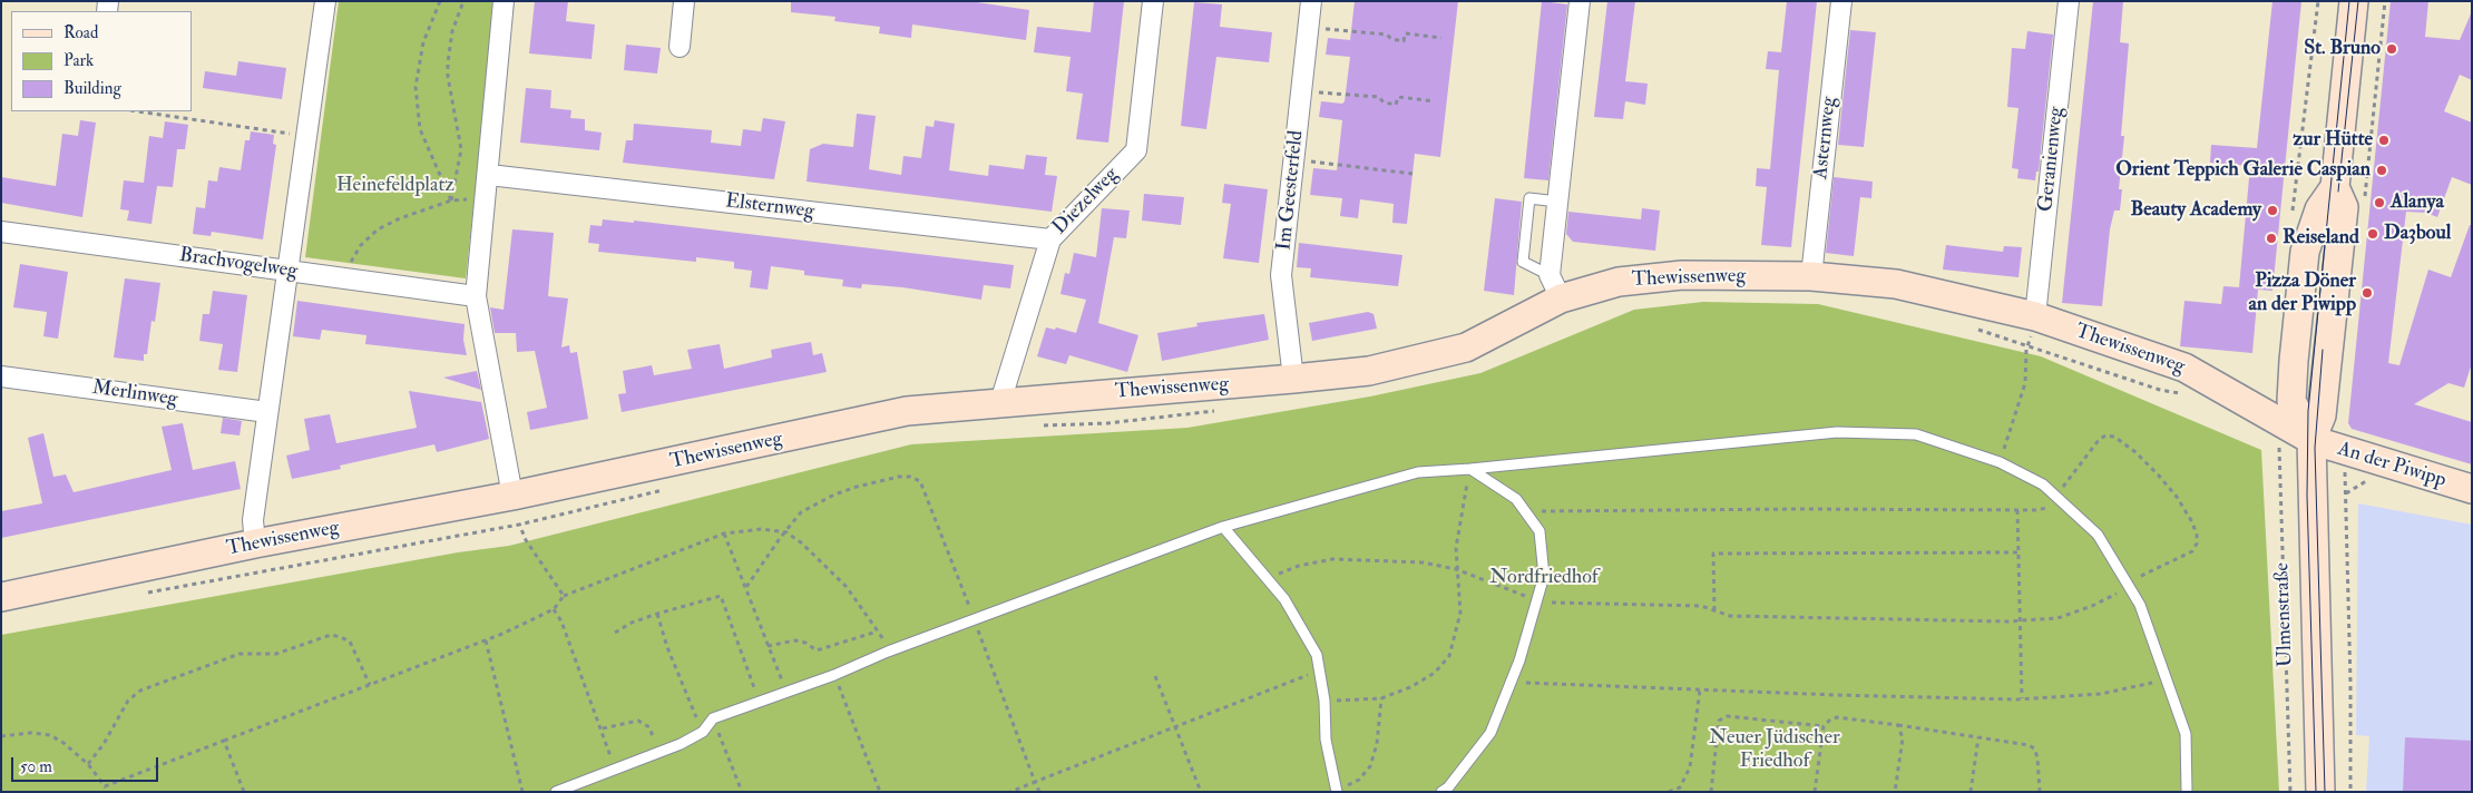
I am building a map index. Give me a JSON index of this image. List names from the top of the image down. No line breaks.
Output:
{"streets":{"street":["Asternweg","Geranienweg","Im Geesterfeld","Diezelweg","Elsternweg","Brachvogelweg","Thewissenweg","Merlinweg","An der Piwipp","Ulmenstraße"]},"crossings":[["Asternweg","Thewissenweg"],["Geranienweg","Thewissenweg"],["Im Geesterfeld","Thewissenweg"],["Diezelweg","Elsternweg"],["Diezelweg","Thewissenweg"],["Thewissenweg","An der Piwipp"],["Thewissenweg","Ulmenstraße"],["An der Piwipp","Ulmenstraße"]],"parks":["Heinefeldplatz","Nordfriedhof","Neuer Jüdischer Friedhof"],"places":["St. Bruno","zur Hütte","Orient Teppich Galerie Caspian","Alanya","Beauty Academy","Da3boul","Reiseland","Pizza Döner an der Piwipp"],"legend":["Road","Park","Building"],"scale_bar":"50 m"}
